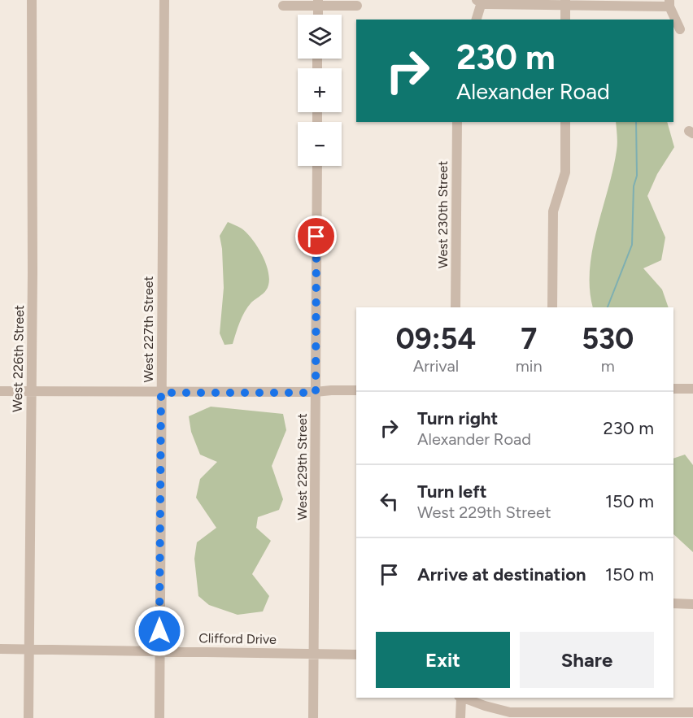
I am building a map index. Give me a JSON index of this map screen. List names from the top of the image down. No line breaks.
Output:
{"streets":{"street":["West 230th Street","West 227th Street","West 226th Street","West 229th Street","Clifford Drive"]},"crossings":[["West 227th Street","Clifford Drive"],["West 226th Street","Clifford Drive"],["West 229th Street","Clifford Drive"]],"page":{"map_buttons":["+","−"],"turn":["230 m","Alexander Road"],"eta":["09:54","Arrival","7","min","530","m"],"list":[{"name":"Turn right","note":"Alexander Road","value":"230 m"},{"name":"Turn left","note":"West 229th Street","value":"150 m"},{"name":"Arrive at destination","value":"150 m"}],"buttons":["Exit","Share"]}}
